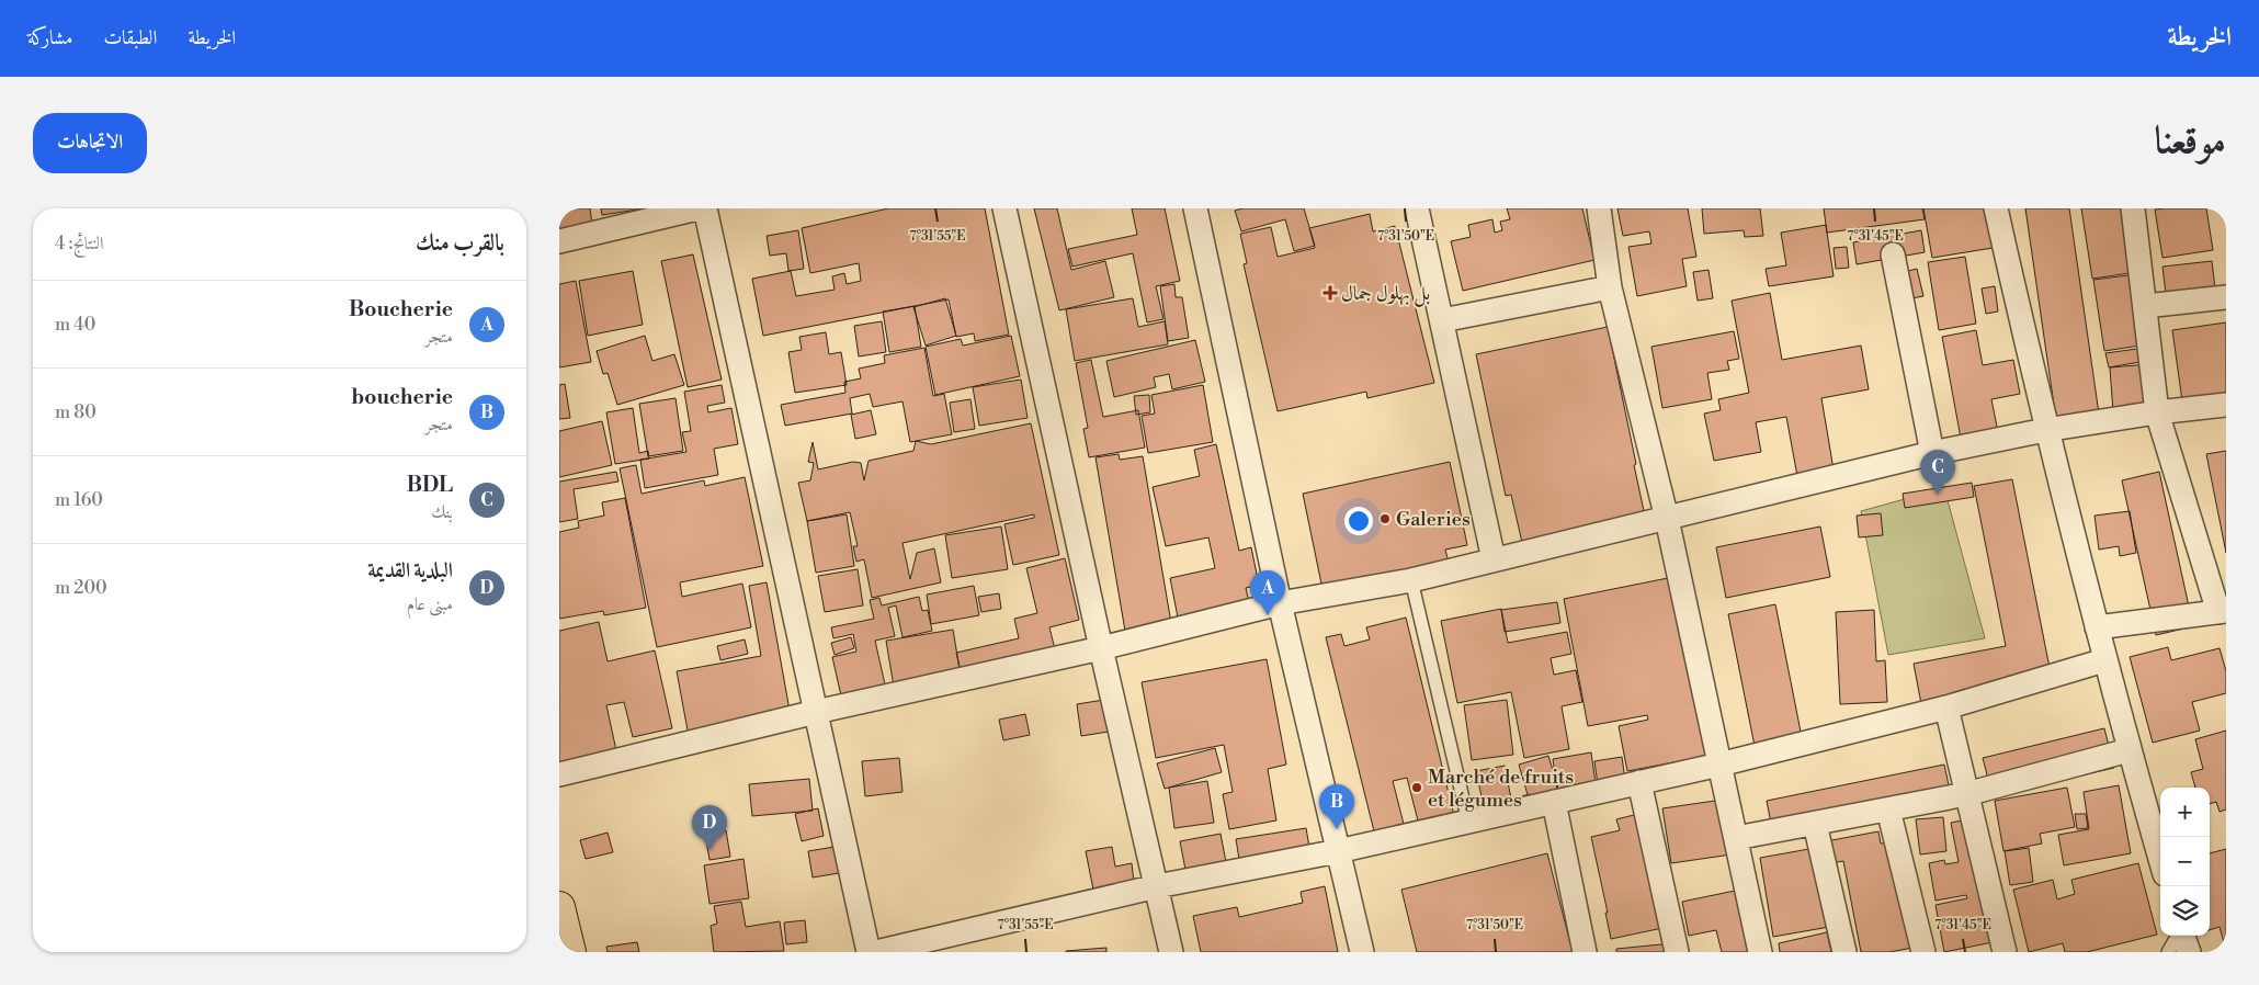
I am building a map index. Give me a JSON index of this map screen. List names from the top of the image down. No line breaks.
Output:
{"places":{"health":["بل بهلول جمال"],"other":["Galeries","Marché de fruits et légumes"]},"page":{"header":"الخريطة","nav":["الخريطة","الطبقات","مشاركة"],"title":"موقعنا","buttons":"الاتجاهات","heading":["بالقرب منك","النتائج: 4"],"list":[{"mark":"A","name":"Boucherie","note":"متجر","value":"40 m"},{"mark":"B","name":"boucherie","note":"متجر","value":"80 m"},{"mark":"C","name":"BDL","note":"بنك","value":"160 m"},{"mark":"D","name":"البلدية القديمة","note":"مبنى عام","value":"200 m"}],"pins":["C","A","B","D"],"map_buttons":["+","−"]},"coordinates":["7°31'55\"E","7°31'50\"E","7°31'45\"E"]}
